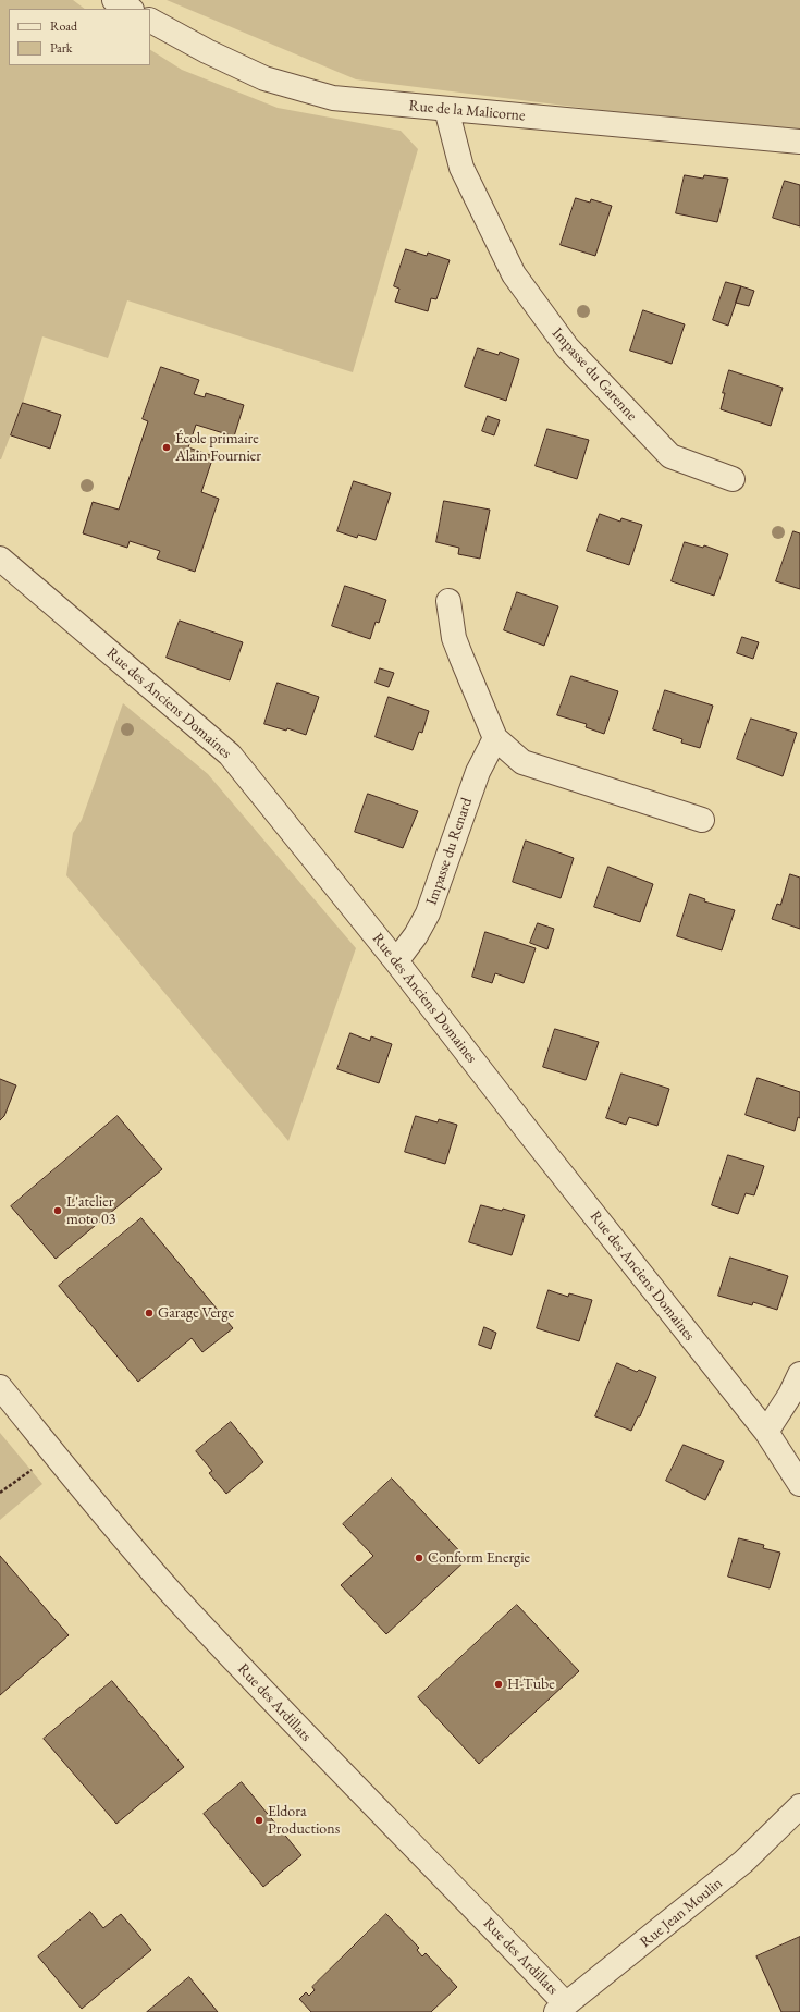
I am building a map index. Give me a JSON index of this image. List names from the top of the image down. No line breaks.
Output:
{"streets":{"street":["Rue de la Malicorne","Impasse du Garenne","Rue des Anciens Domaines","Impasse du Renard","Rue des Ardillats","Rue Jean Moulin"]},"crossings":[["Rue de la Malicorne","Impasse du Garenne"],["Rue des Anciens Domaines","Impasse du Renard"],["Rue des Ardillats","Rue Jean Moulin"]],"places":["École primaire Alain Fournier","L'atelier moto 03","Garage Verge","Conform Energie","H-Tube","Eldora Productions"],"legend":["Road","Park"]}
